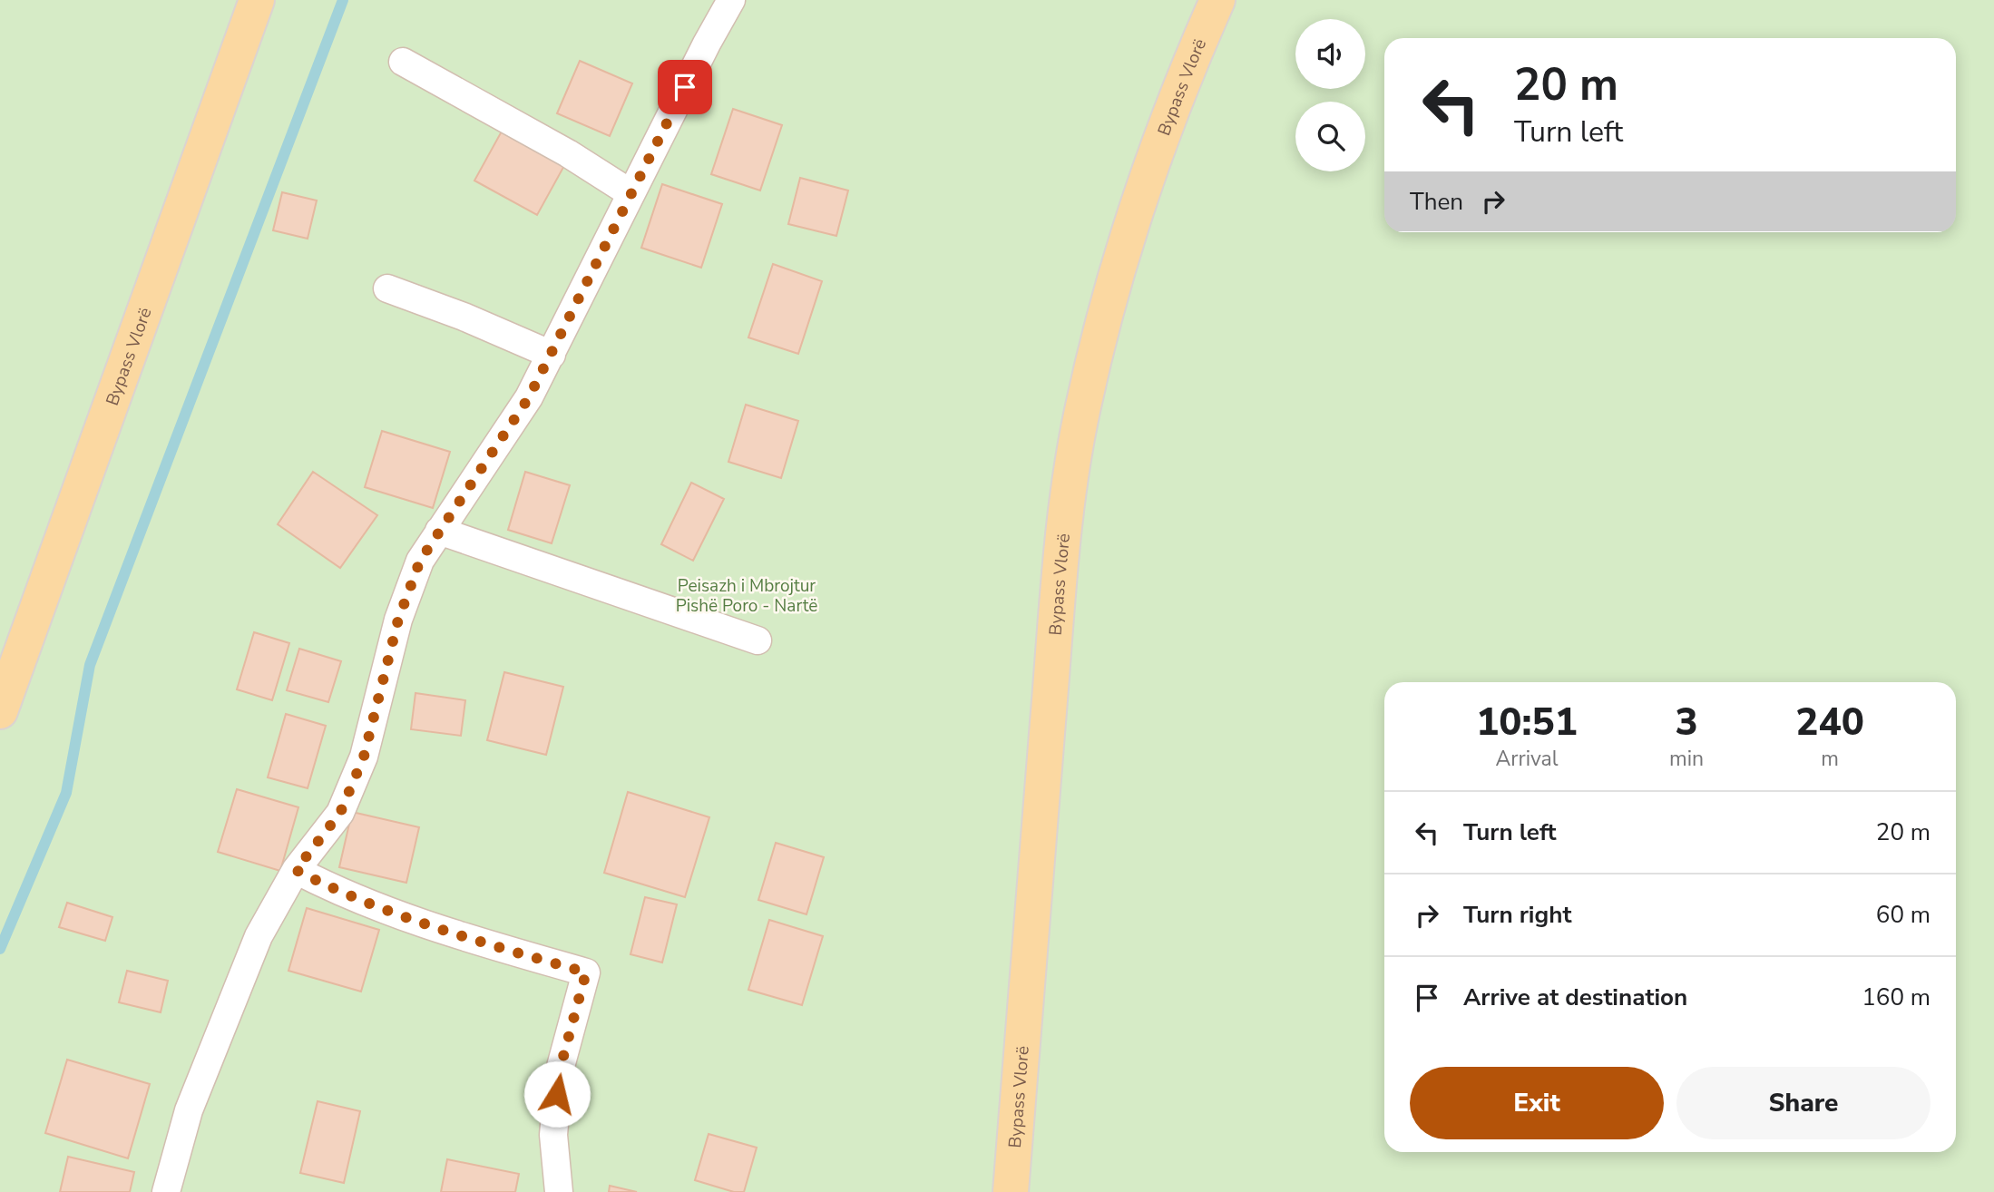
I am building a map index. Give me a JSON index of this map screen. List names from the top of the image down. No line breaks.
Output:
{"streets":{"main road":["Bypass Vlorë"]},"parks":["Peisazh i Mbrojtur Pishë Poro - Nartë"],"page":{"turn":["20 m","Turn left"],"then":"Then","eta":["10:51","Arrival","3","min","240","m"],"list":[{"name":"Turn left","value":"20 m"},{"name":"Turn right","value":"60 m"},{"name":"Arrive at destination","value":"160 m"}],"buttons":["Exit","Share"]}}
